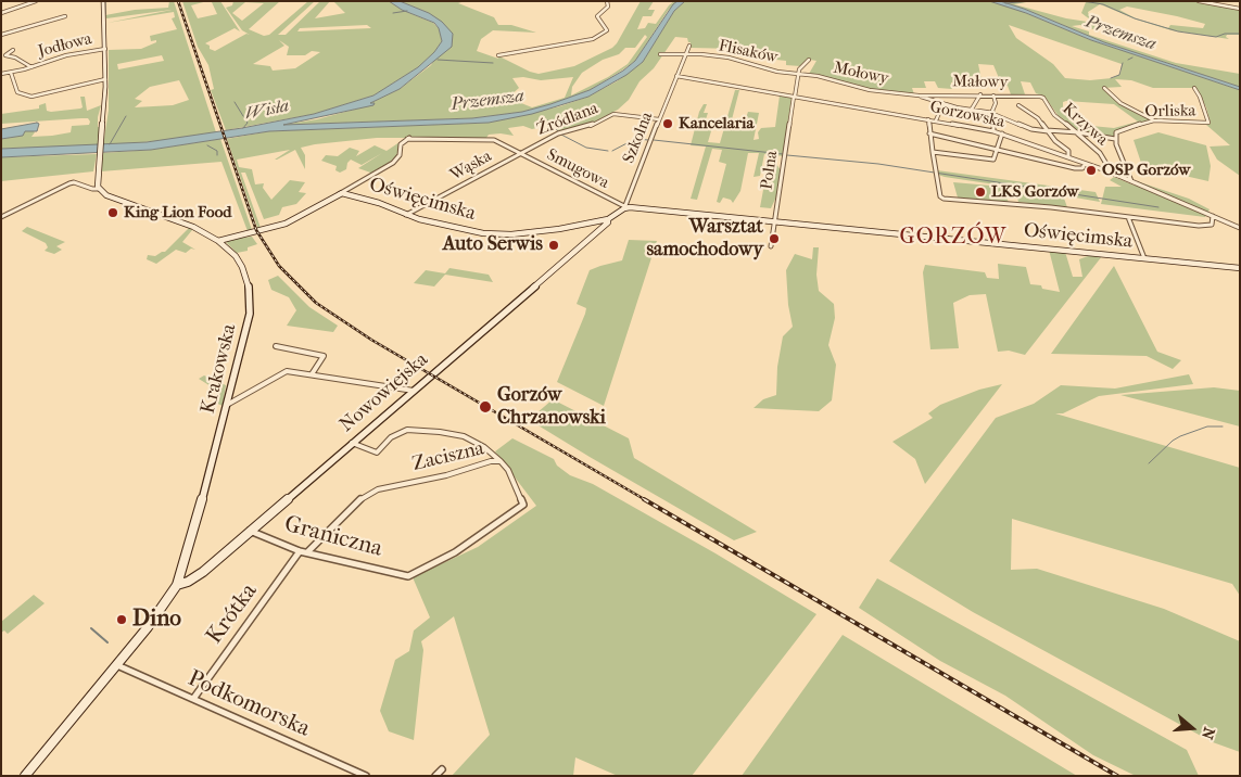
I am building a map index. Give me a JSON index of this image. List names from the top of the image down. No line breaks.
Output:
{"streets":{"street":["Jodłowa","Flisaków","Mołowy","Małowy","Orliska","Gorzowska","Źródlana","Krzywa","Szkolna","Wąska","Smugowa","Polna","Oświęcimska","Krakowska","Nowowiejska","Zaciszna","Graniczna","Krótka","Podkomorska"]},"crossings":[["Flisaków","Mołowy"],["Flisaków","Polna"],["Mołowy","Małowy"],["Mołowy","Polna"],["Małowy","Krzywa"],["Gorzowska","Krzywa"],["Gorzowska","Szkolna"],["Gorzowska","Polna"],["Źródlana","Szkolna"],["Źródlana","Wąska"],["Źródlana","Smugowa"],["Szkolna","Smugowa"],["Szkolna","Oświęcimska"],["Wąska","Smugowa"],["Wąska","Oświęcimska"],["Smugowa","Oświęcimska"],["Polna","Oświęcimska"],["Oświęcimska","Krakowska"],["Oświęcimska","Nowowiejska"],["Krakowska","Nowowiejska"],["Krakowska","Podkomorska"],["Nowowiejska","Graniczna"],["Zaciszna","Graniczna"],["Graniczna","Krótka"],["Krótka","Podkomorska"]],"districts":["GORZÓW"],"water":["Przemsza","Wisła"],"places":["Kancelaria","OSP Gorzów","LKS Gorzów","King Lion Food","Warsztat samochodowy","Auto Serwis","Gorzów Chrzanowski","Dino"],"north":"right"}
